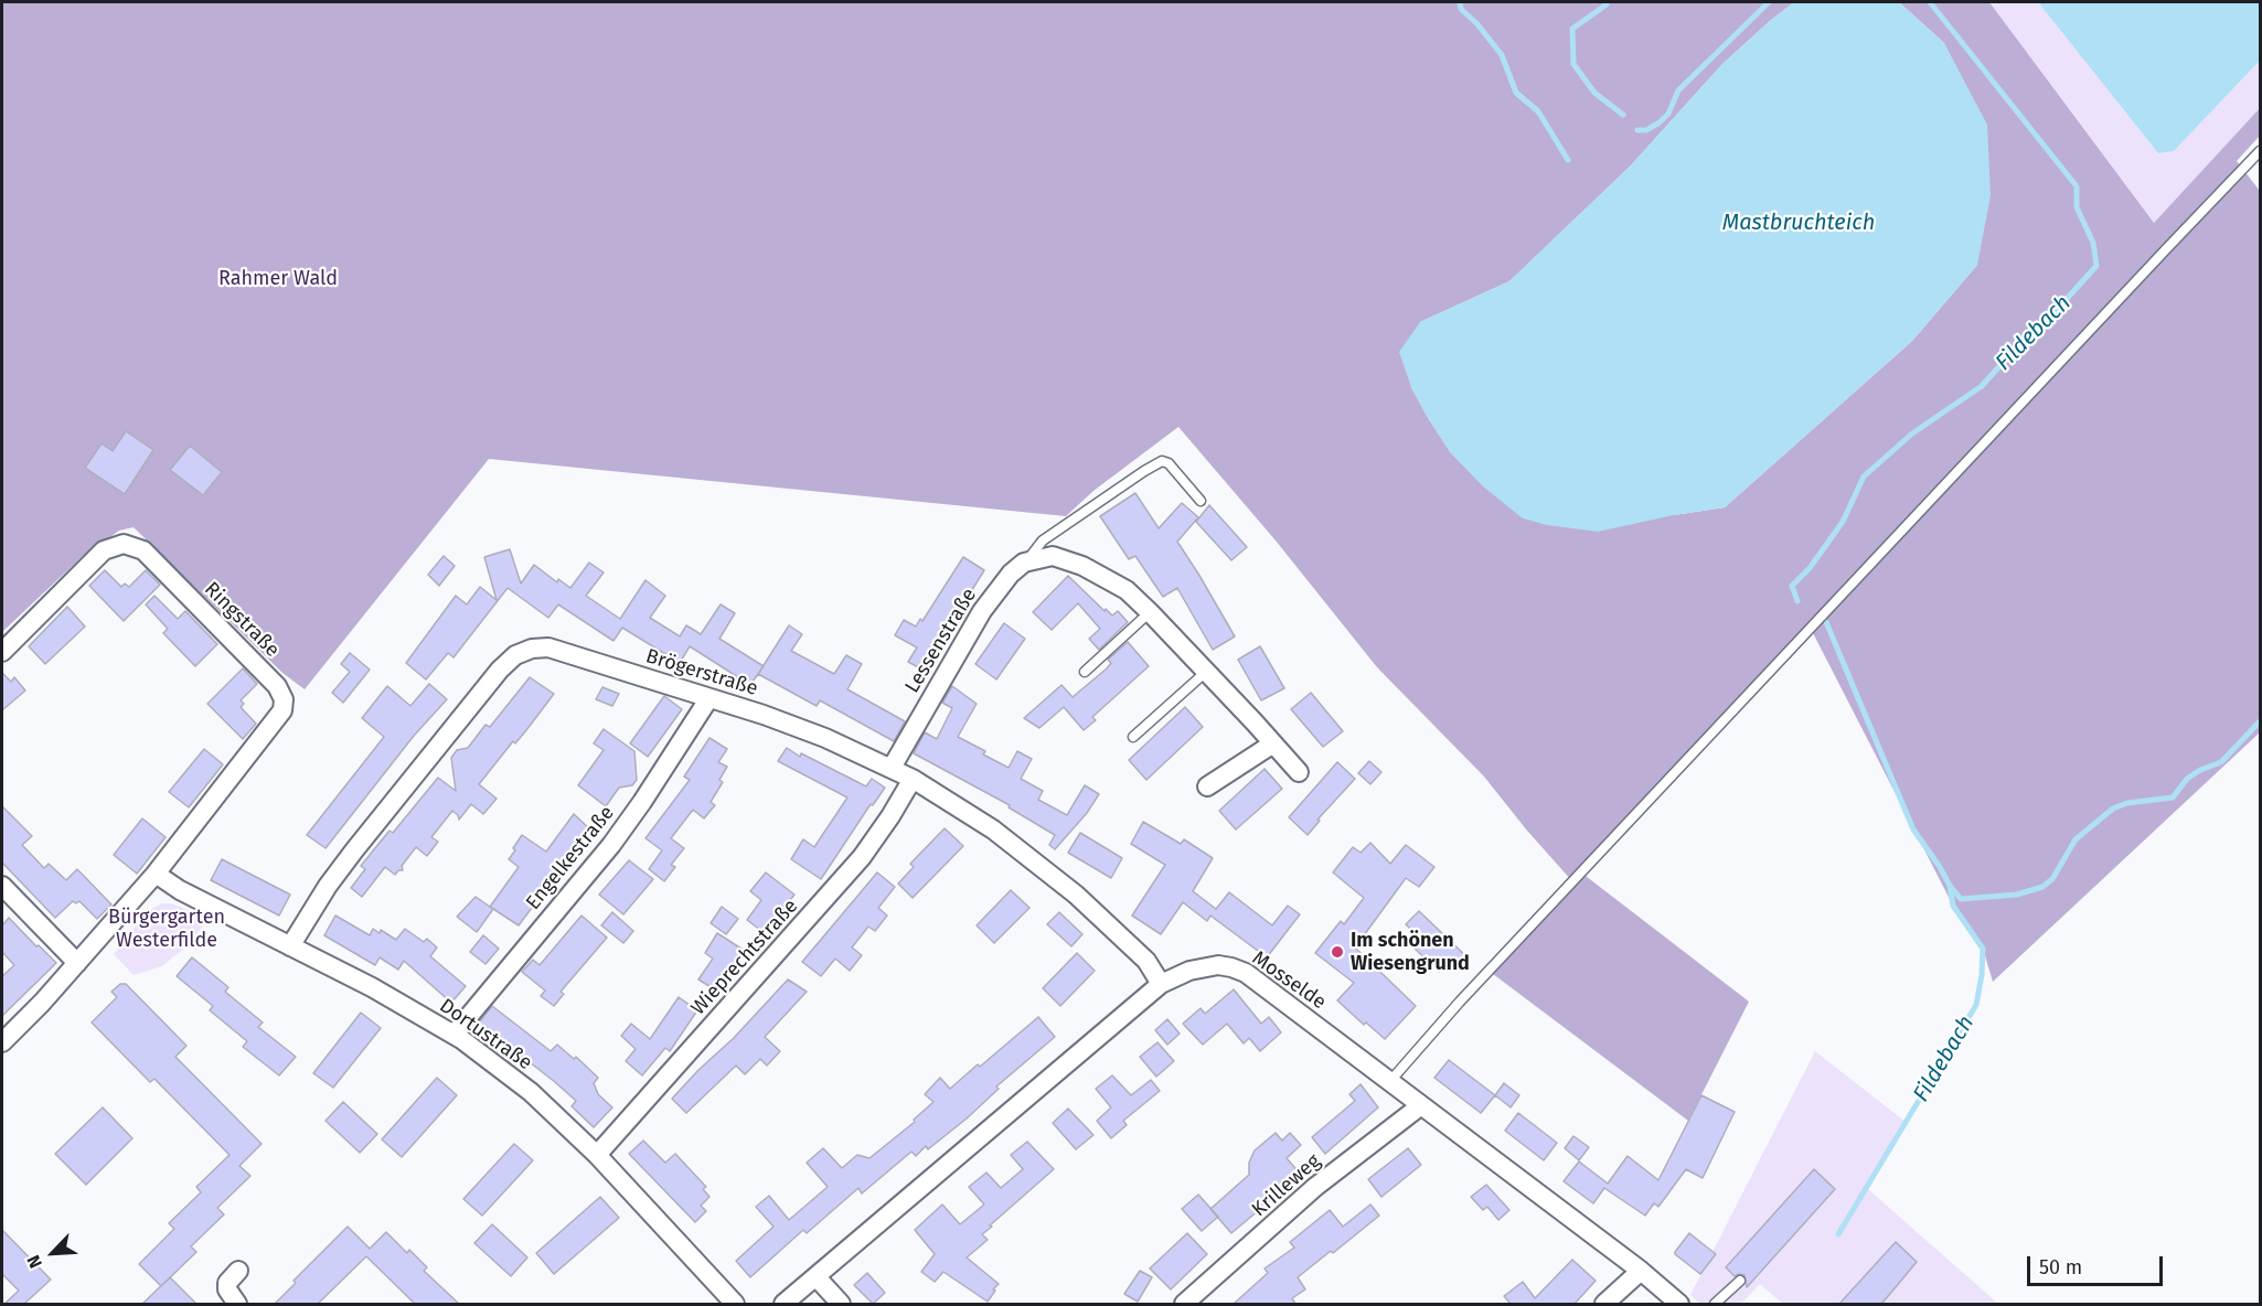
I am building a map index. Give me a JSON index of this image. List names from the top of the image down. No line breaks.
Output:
{"streets":{"street":["Ringstraße","Lessenstraße","Brögerstraße","Engelkestraße","Wieprechtstraße","Mosselde","Dortustraße","Krilleweg"]},"crossings":[["Ringstraße","Dortustraße"],["Lessenstraße","Brögerstraße"],["Brögerstraße","Engelkestraße"],["Brögerstraße","Wieprechtstraße"],["Brögerstraße","Mosselde"],["Brögerstraße","Dortustraße"],["Engelkestraße","Dortustraße"],["Wieprechtstraße","Dortustraße"],["Mosselde","Krilleweg"]],"water":["Mastbruchteich","Fildebach"],"parks":["Rahmer Wald","Bürgergarten Westerfilde"],"places":["Im schönen Wiesengrund"],"scale_bar":"50 m","north":"bottom left"}
